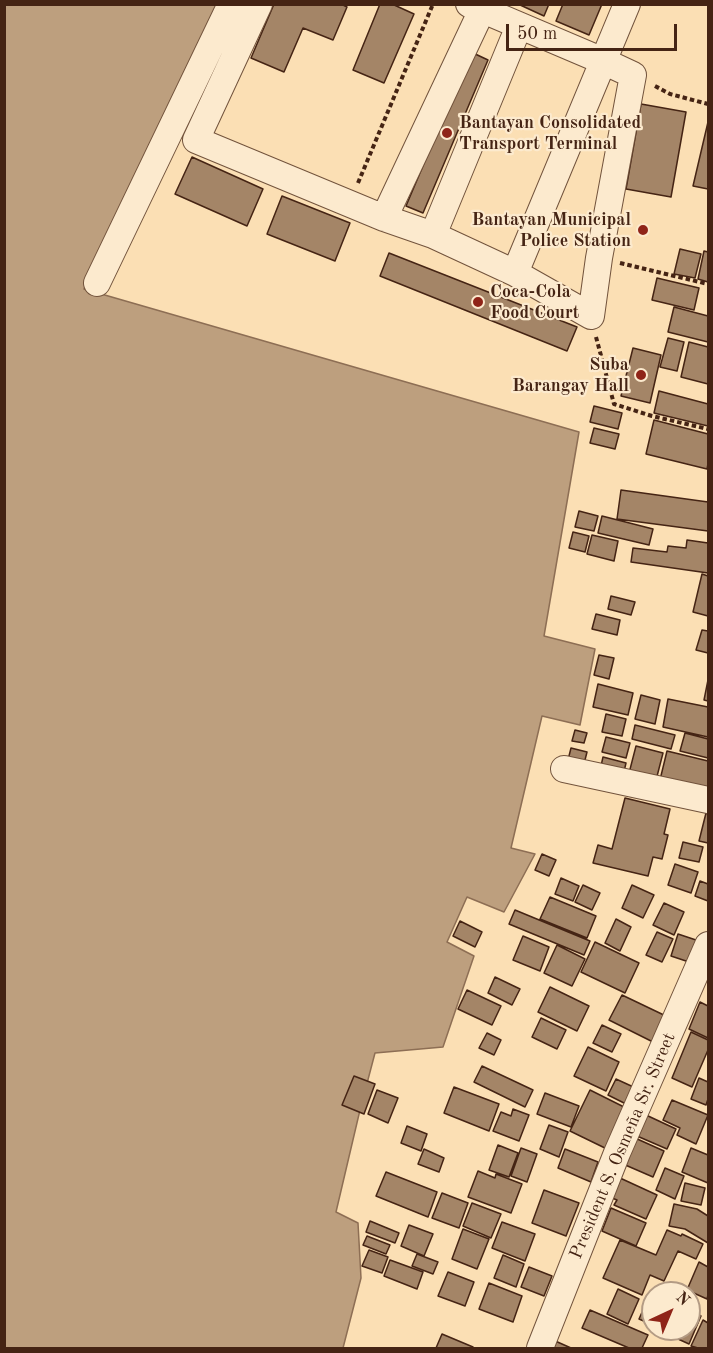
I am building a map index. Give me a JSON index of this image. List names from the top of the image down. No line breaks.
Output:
{"streets":{"street":["President S. Osmeña Sr. Street"]},"places":["Bantayan Consolidated Transport Terminal","Bantayan Municipal Police Station","Coca-Cola Food Court","Suba Barangay Hall"],"scale_bar":"50 m","north":"top right"}
